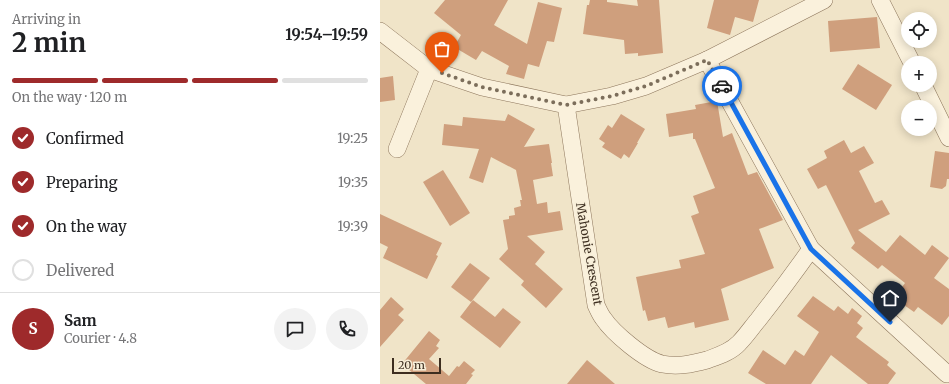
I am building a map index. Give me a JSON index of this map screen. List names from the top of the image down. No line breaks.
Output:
{"streets":{"street":["Mahonie Crescent"]},"scale_bar":"20 m","page":{"heading":["2 min","Arriving in","19:54–19:59"],"panel":["Sam","Courier · 4.8"],"map_buttons":["+","−"],"bar":"On the way · 120 m","list":[["Confirmed","19:25"],["Preparing","19:35"],["On the way","19:39"],"Delivered"],"round":"S","scale":"20 m"}}
